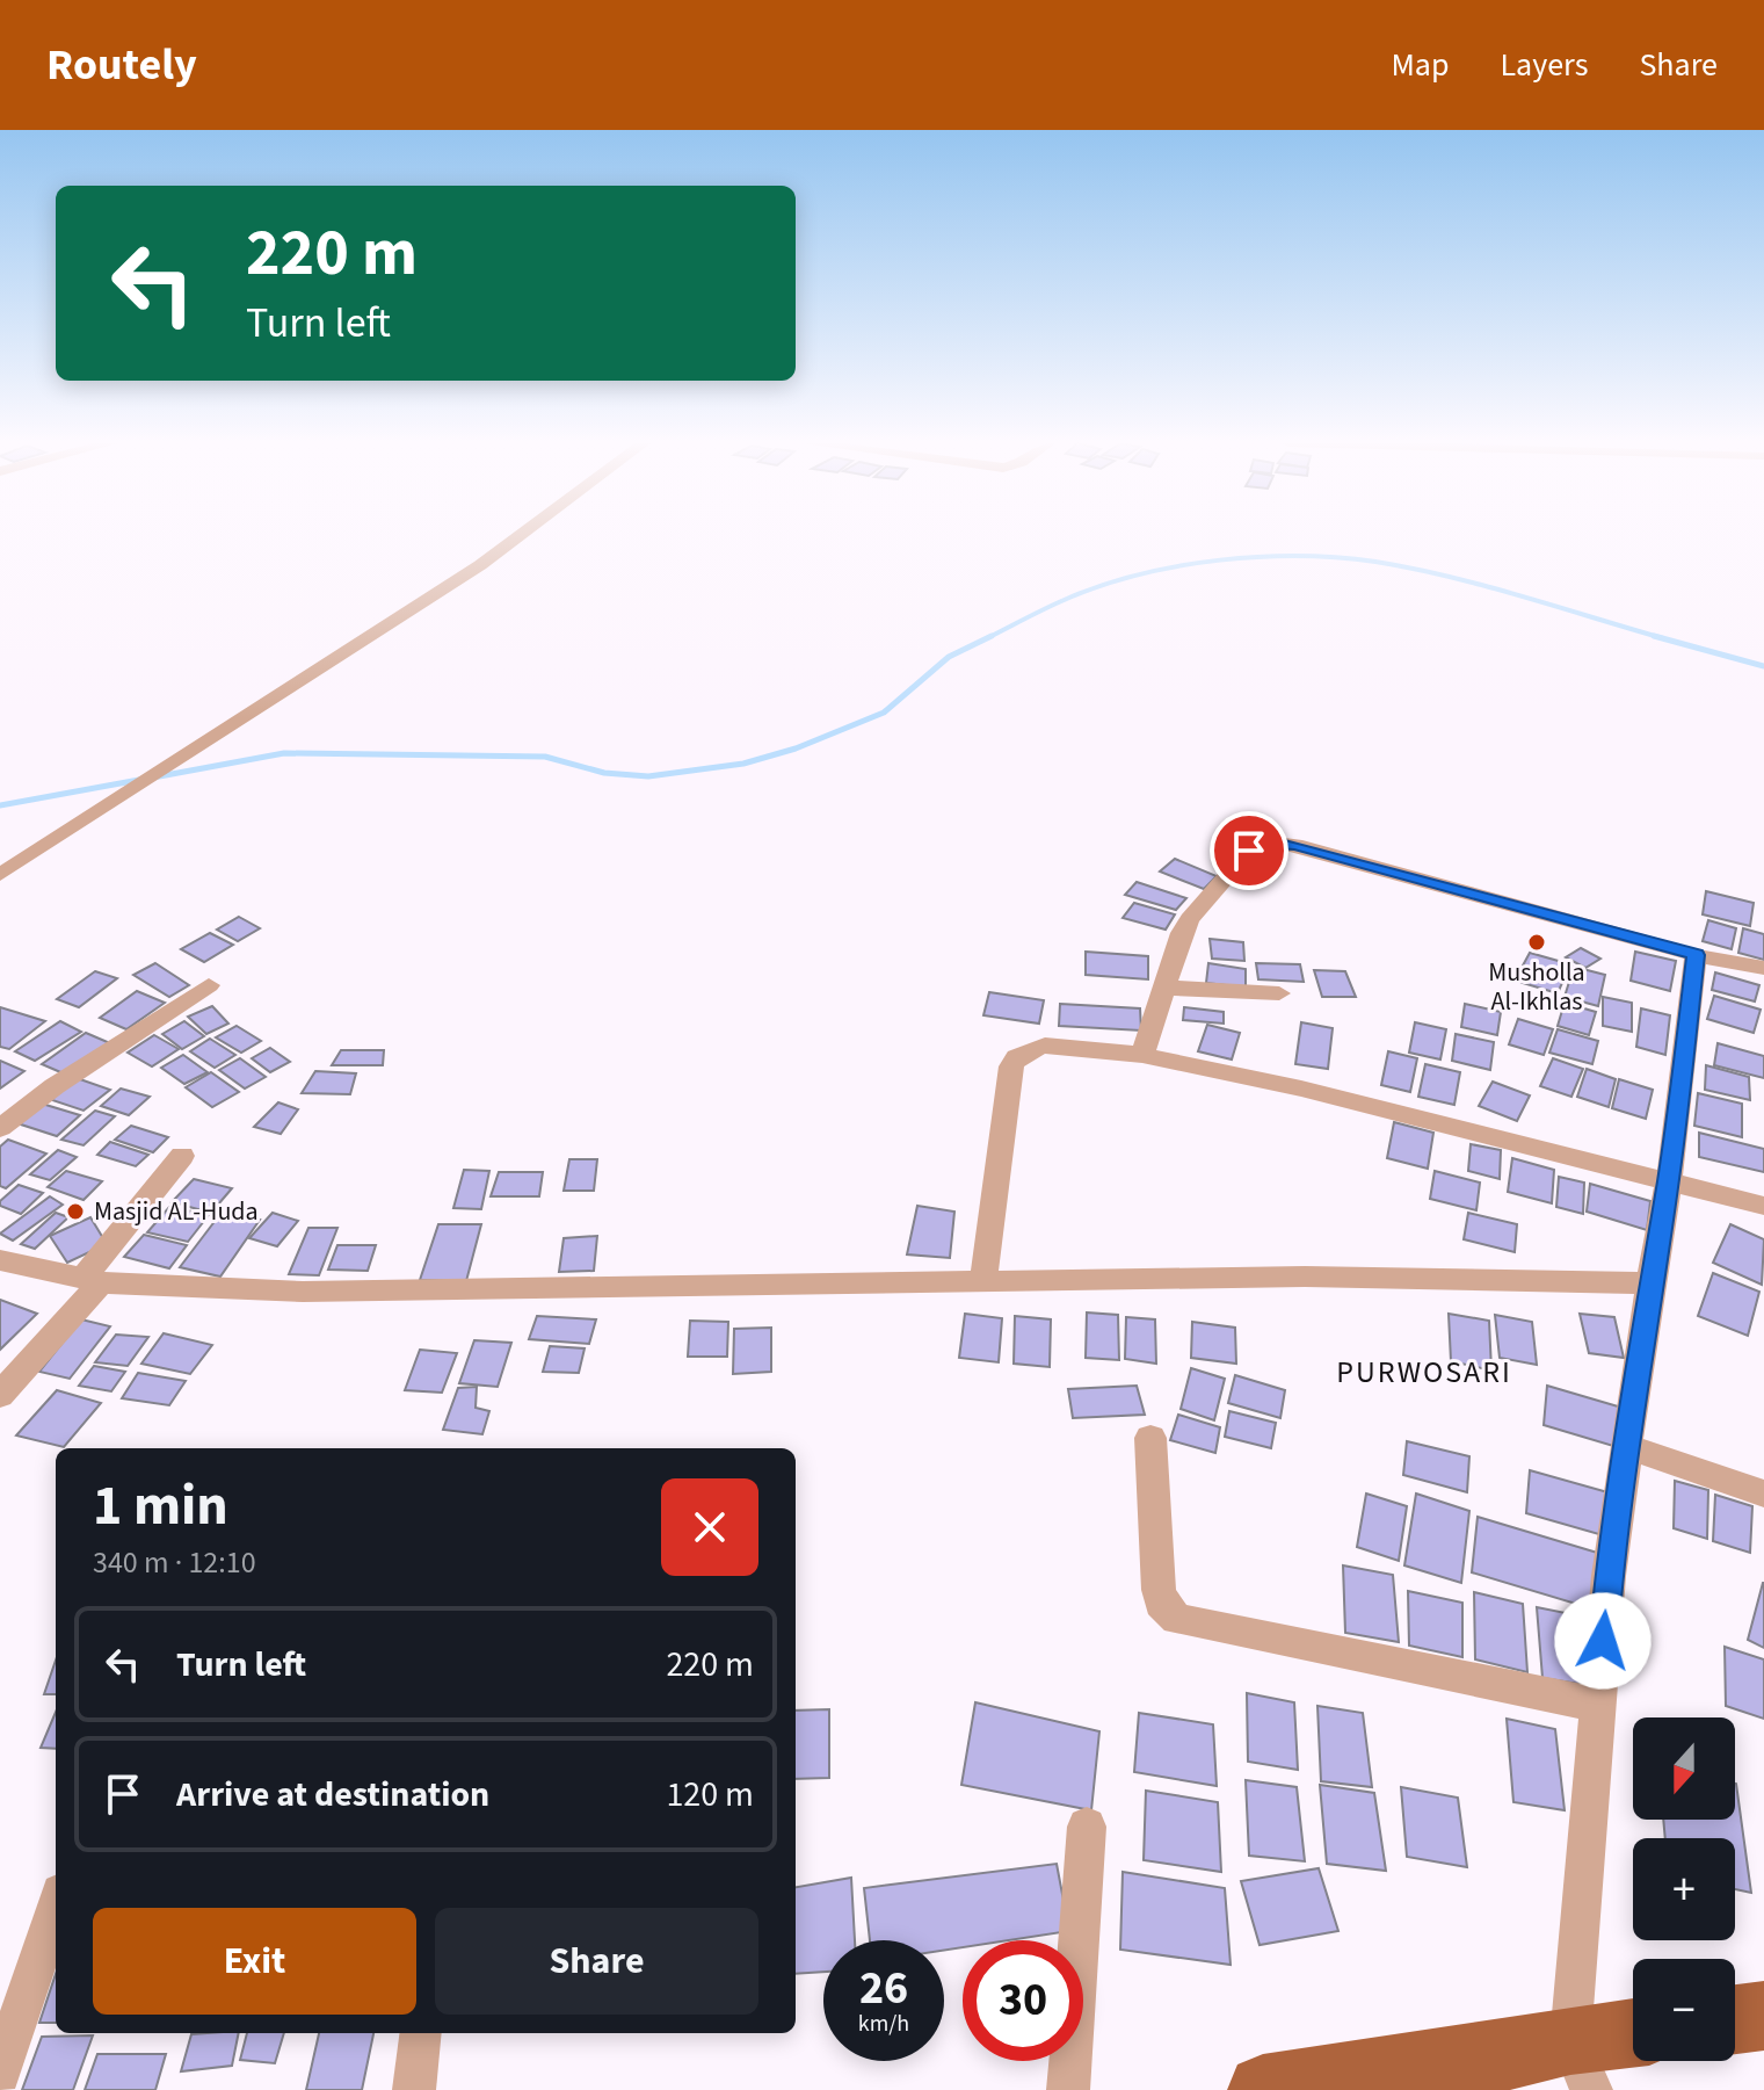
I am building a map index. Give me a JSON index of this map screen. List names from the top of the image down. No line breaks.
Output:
{"districts":["PURWOSARI"],"places":["Musholla Al-Ikhlas","Masjid AL-Huda"],"north":"bottom","page":{"header":"Routely","nav":["Map","Layers","Share"],"turn":["220 m","Turn left"],"heading":["1 min","340 m · 12:10"],"list":[{"name":"Turn left","value":"220 m"},{"name":"Arrive at destination","value":"120 m"}],"map_buttons":["+","−"],"buttons":["Exit","Share"],"speed":"26 km/h","limit":"30"}}
